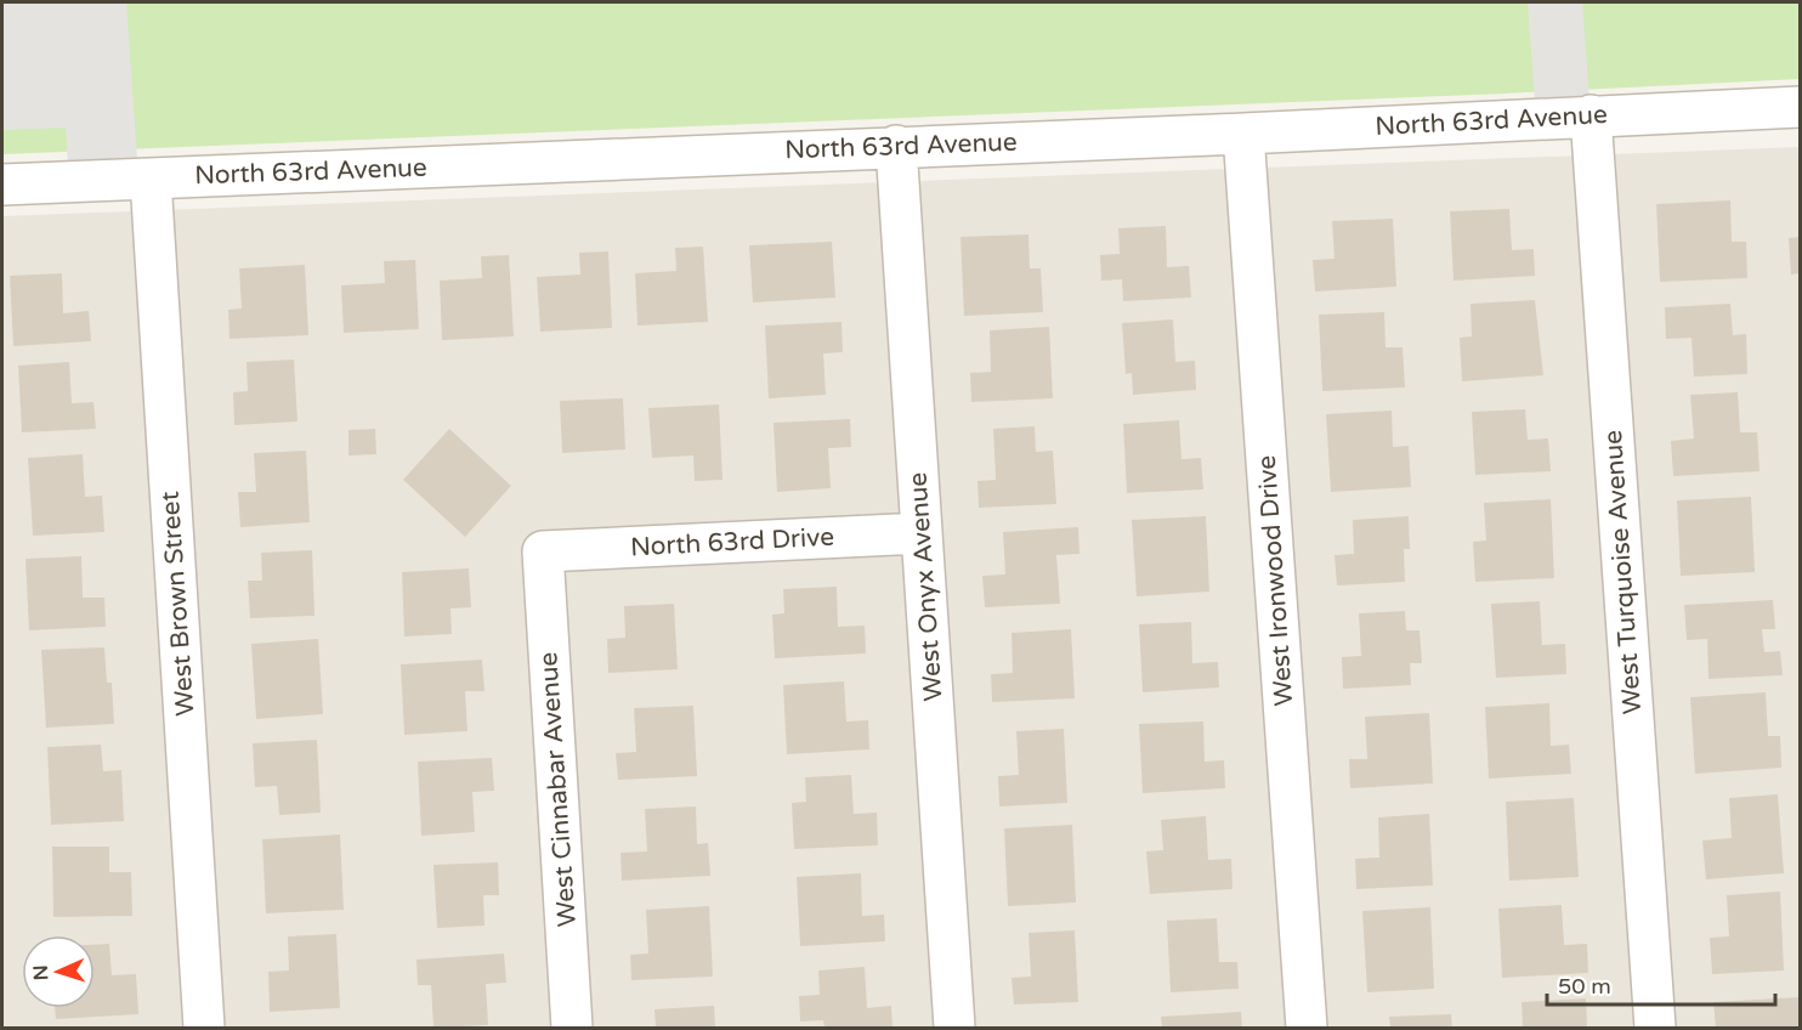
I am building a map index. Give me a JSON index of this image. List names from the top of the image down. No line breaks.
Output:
{"streets":{"street":["North 63rd Avenue","North 63rd Drive","West Turquoise Avenue","West Ironwood Drive","West Onyx Avenue","West Brown Street","West Cinnabar Avenue"]},"crossings":[["North 63rd Avenue","West Turquoise Avenue"],["North 63rd Avenue","West Ironwood Drive"],["North 63rd Avenue","West Onyx Avenue"],["North 63rd Avenue","West Brown Street"],["North 63rd Drive","West Onyx Avenue"],["North 63rd Drive","West Cinnabar Avenue"]],"scale_bar":"50 m","north":"left"}
